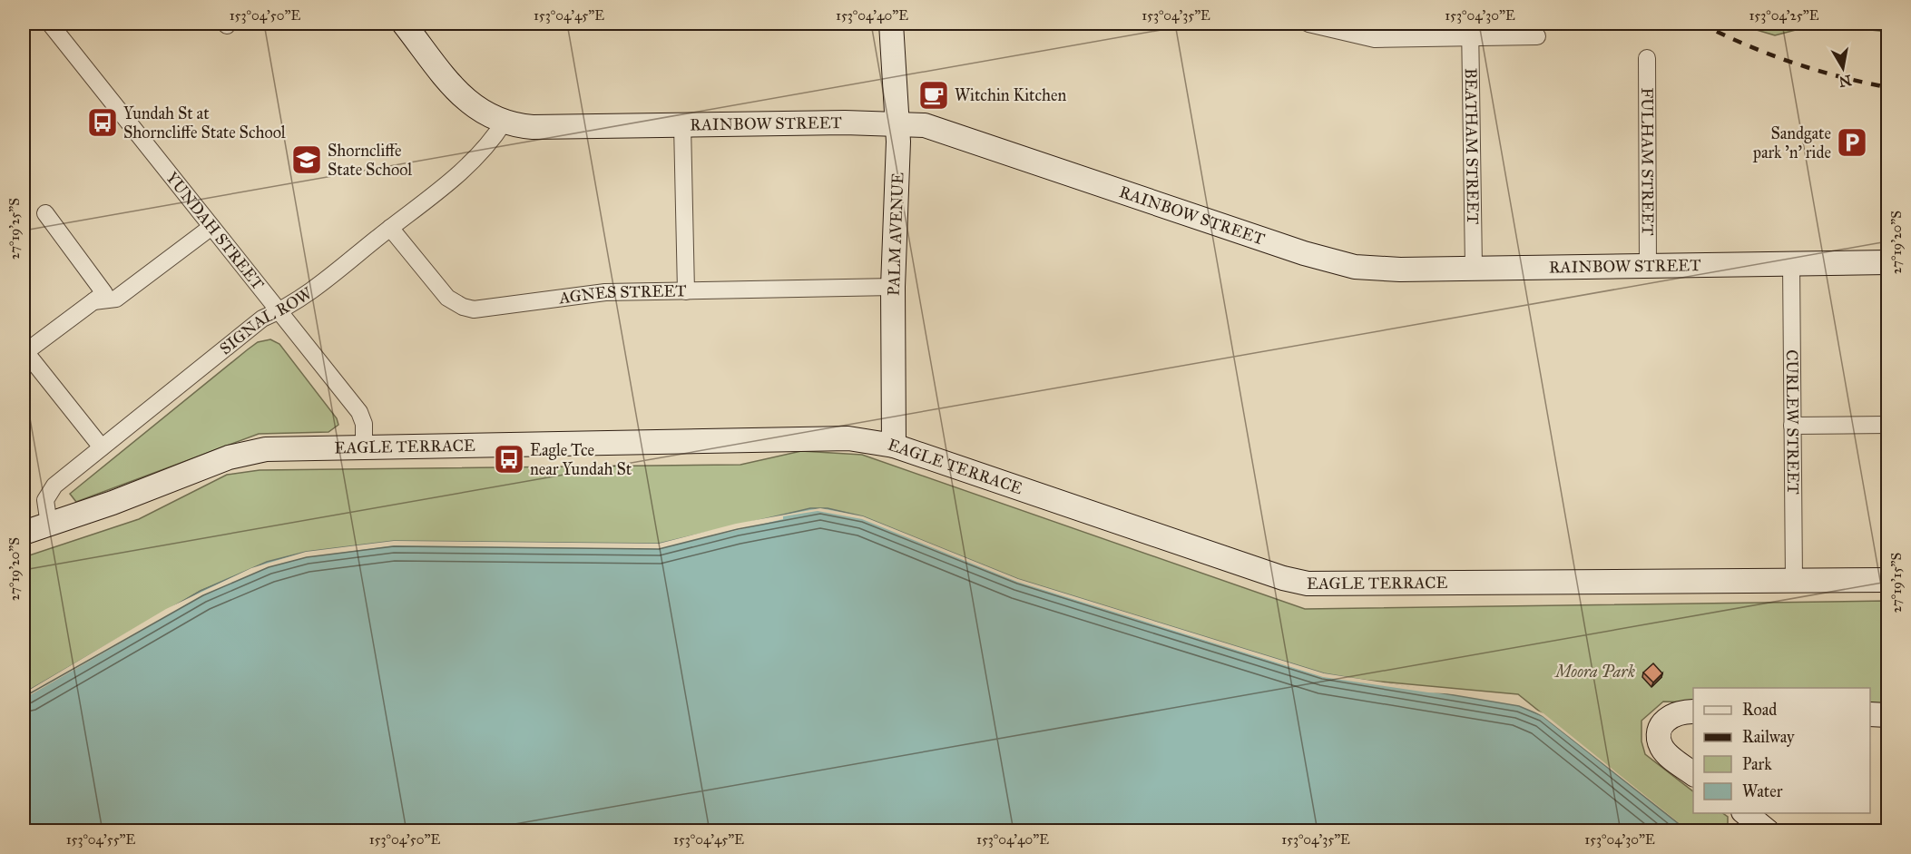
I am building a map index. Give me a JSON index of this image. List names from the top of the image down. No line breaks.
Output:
{"streets":{"street":["RAINBOW STREET","BEATHAM STREET","FULHAM STREET","YUNDAH STREET","PALM AVENUE","AGNES STREET","SIGNAL ROW","CURLEW STREET","EAGLE TERRACE"]},"crossings":[["RAINBOW STREET","BEATHAM STREET"],["RAINBOW STREET","FULHAM STREET"],["RAINBOW STREET","PALM AVENUE"],["RAINBOW STREET","SIGNAL ROW"],["RAINBOW STREET","CURLEW STREET"],["YUNDAH STREET","SIGNAL ROW"],["YUNDAH STREET","EAGLE TERRACE"],["PALM AVENUE","AGNES STREET"],["PALM AVENUE","EAGLE TERRACE"],["AGNES STREET","SIGNAL ROW"],["SIGNAL ROW","EAGLE TERRACE"],["CURLEW STREET","EAGLE TERRACE"]],"parks":["Moora Park"],"places":{"cafe":["Witchin Kitchen"],"bus stop":["Yundah St at Shorncliffe State School","Eagle Tce near Yundah St"],"parking":["Sandgate park 'n' ride"],"school or university":["Shorncliffe State School"]},"legend":["Road","Railway","Park","Water"],"north":"bottom","coordinates":["153°04'50\"E","153°04'45\"E","153°04'40\"E","153°04'35\"E","153°04'30\"E","153°04'25\"E","27°19'25\"S","27°19'20\"S","27°19'15\"S","153°04'55\"E"]}
